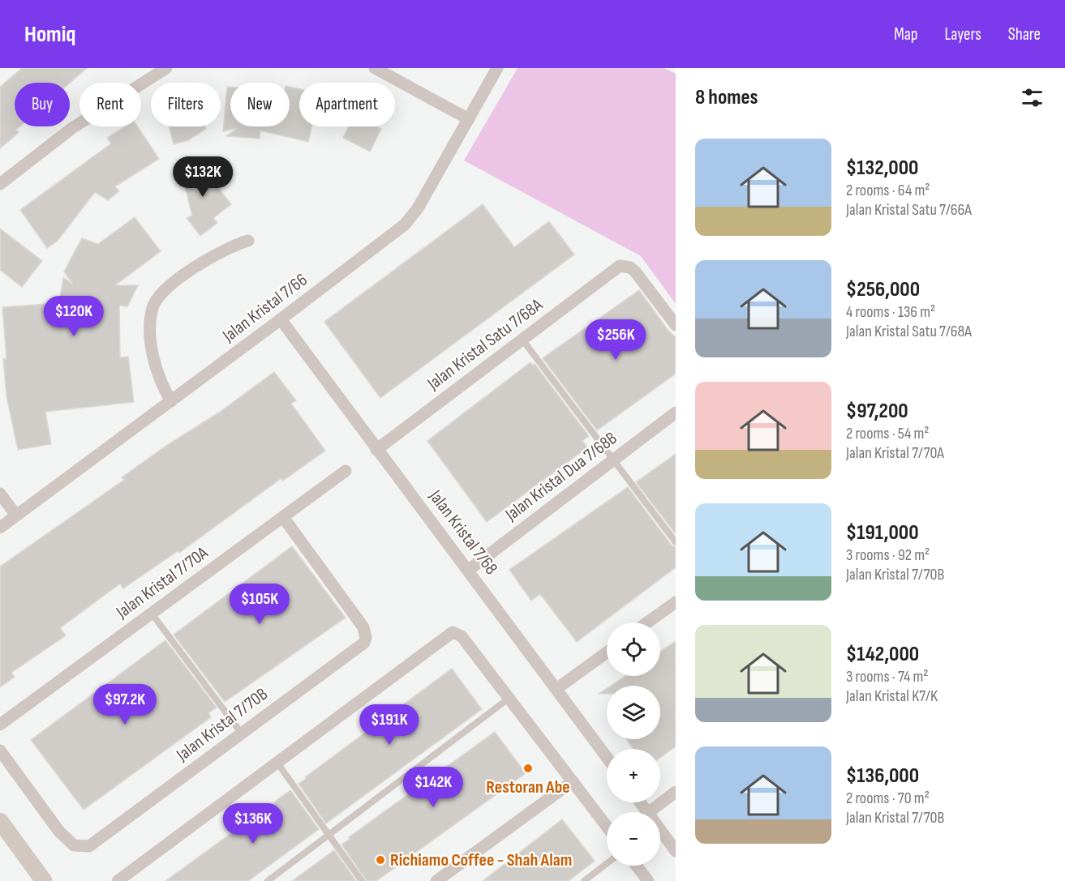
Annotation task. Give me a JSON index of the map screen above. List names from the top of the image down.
{
  "streets": {
    "street": [
      "Jalan Kristal 7/66",
      "Jalan Kristal Satu 7/68A",
      "Jalan Kristal Dua 7/68B",
      "Jalan Kristal 7/68",
      "Jalan Kristal 7/70A",
      "Jalan Kristal 7/70B"
    ]
  },
  "crossings": [
    ["Jalan Kristal 7/66", "Jalan Kristal 7/68"],
    ["Jalan Kristal Satu 7/68A", "Jalan Kristal 7/68"],
    ["Jalan Kristal Dua 7/68B", "Jalan Kristal 7/68"],
    ["Jalan Kristal 7/70A", "Jalan Kristal 7/70B"]
  ],
  "places": ["Restoran Abe", "Richiamo Coffee - Shah Alam"],
  "page": {
    "header": "Homiq",
    "nav": ["Map", "Layers", "Share"],
    "heading": "8 homes",
    "chip": [
      "Buy",
      "Rent",
      "Filters",
      "New",
      "Apartment"
    ],
    "list": [
      {
        "name": "$132,000",
        "note": "2 rooms · 64 m² · Jalan Kristal Satu 7/66A"
      },
      {
        "name": "$256,000",
        "note": "4 rooms · 136 m² · Jalan Kristal Satu 7/68A"
      },
      {
        "name": "$97,200",
        "note": "2 rooms · 54 m² · Jalan Kristal 7/70A"
      },
      {
        "name": "$191,000",
        "note": "3 rooms · 92 m² · Jalan Kristal 7/70B"
      },
      {
        "name": "$142,000",
        "note": "3 rooms · 74 m² · Jalan Kristal K7/K"
      },
      {
        "name": "$136,000",
        "note": "2 rooms · 70 m² · Jalan Kristal 7/70B"
      }
    ],
    "price": [
      "$132K",
      "$120K",
      "$256K",
      "$105K",
      "$97.2K",
      "$191K",
      "$142K",
      "$136K"
    ],
    "map_buttons": ["+", "−"]
  }
}
